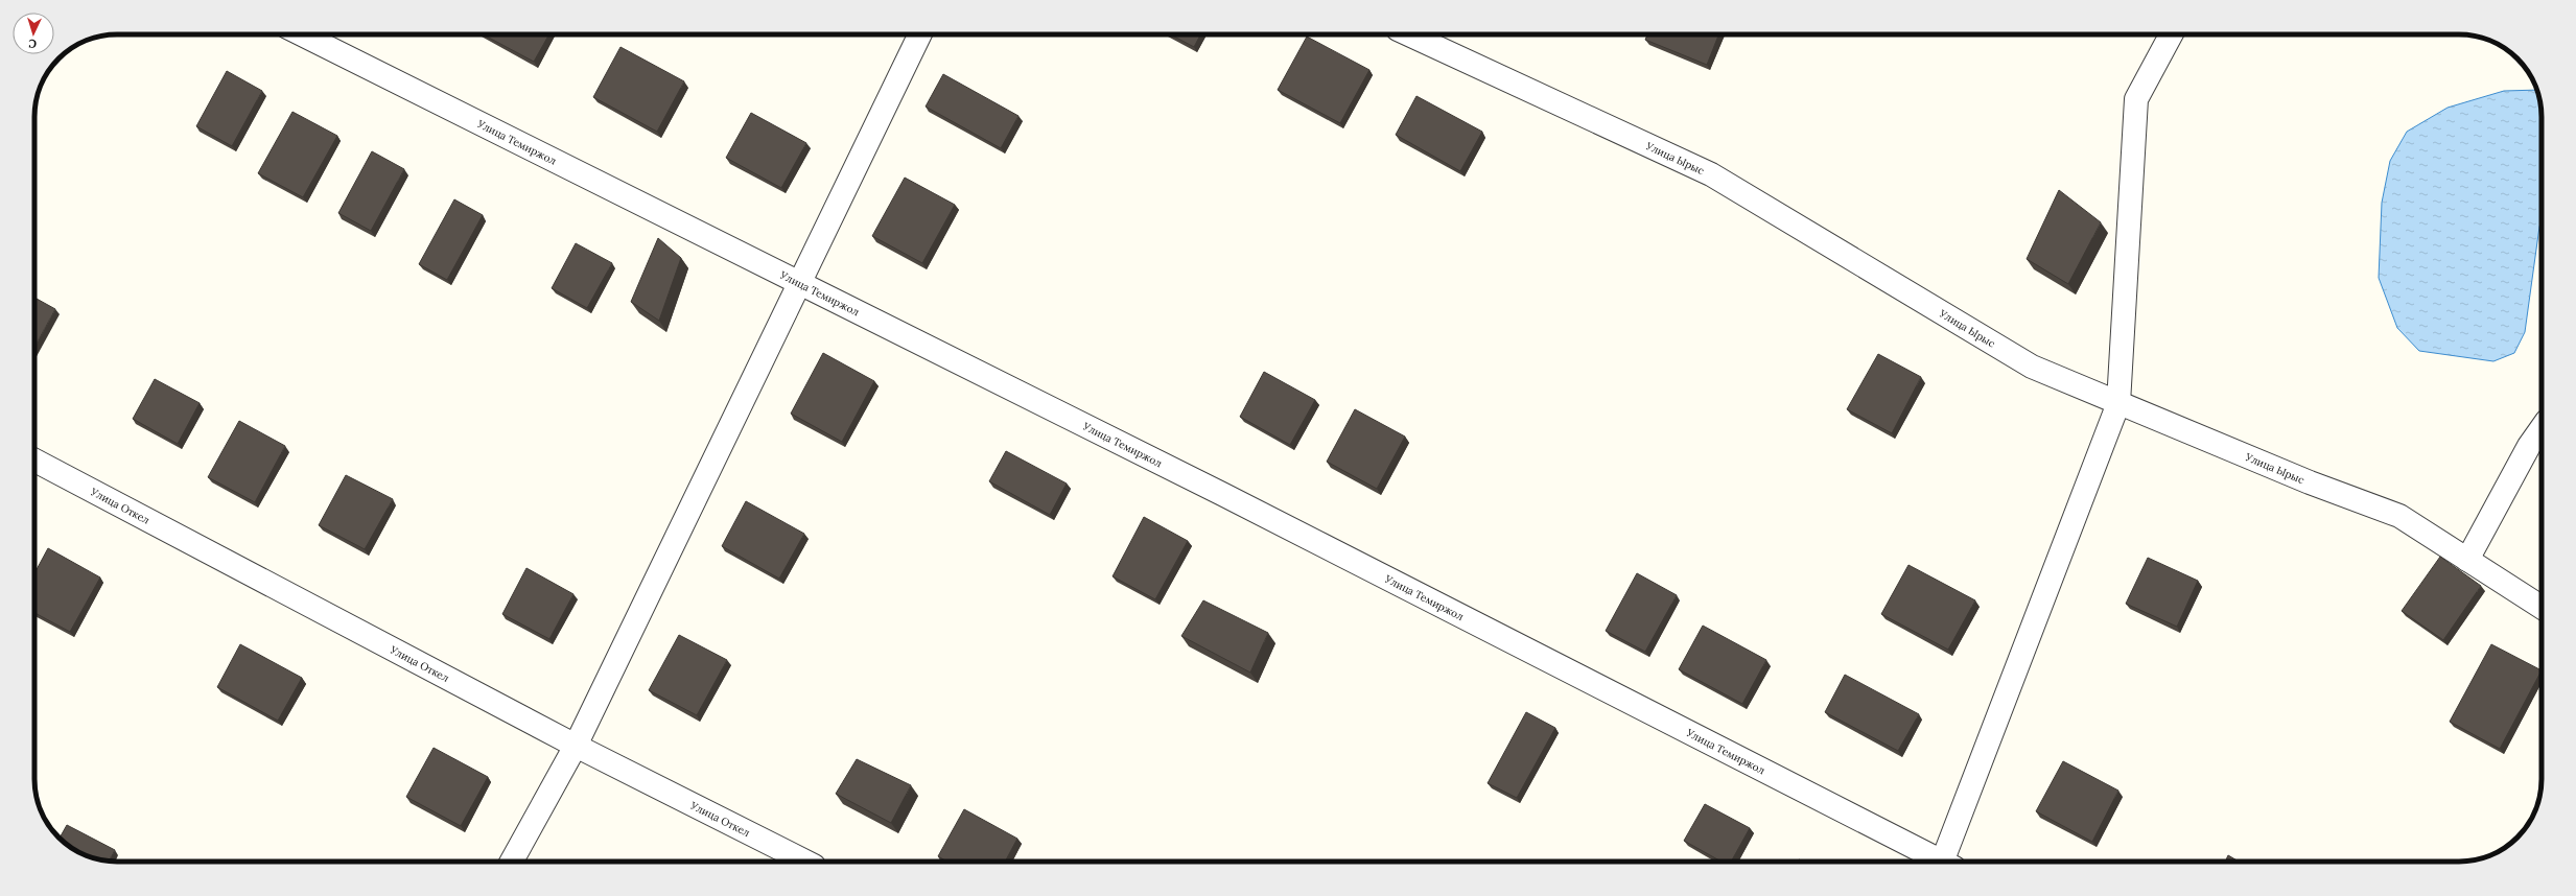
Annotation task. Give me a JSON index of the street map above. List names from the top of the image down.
{
  "streets": {
    "street": ["Улица Темиржол", "Улица Ырыс", "Улица Откел"]
  },
  "north": "bottom"
}
